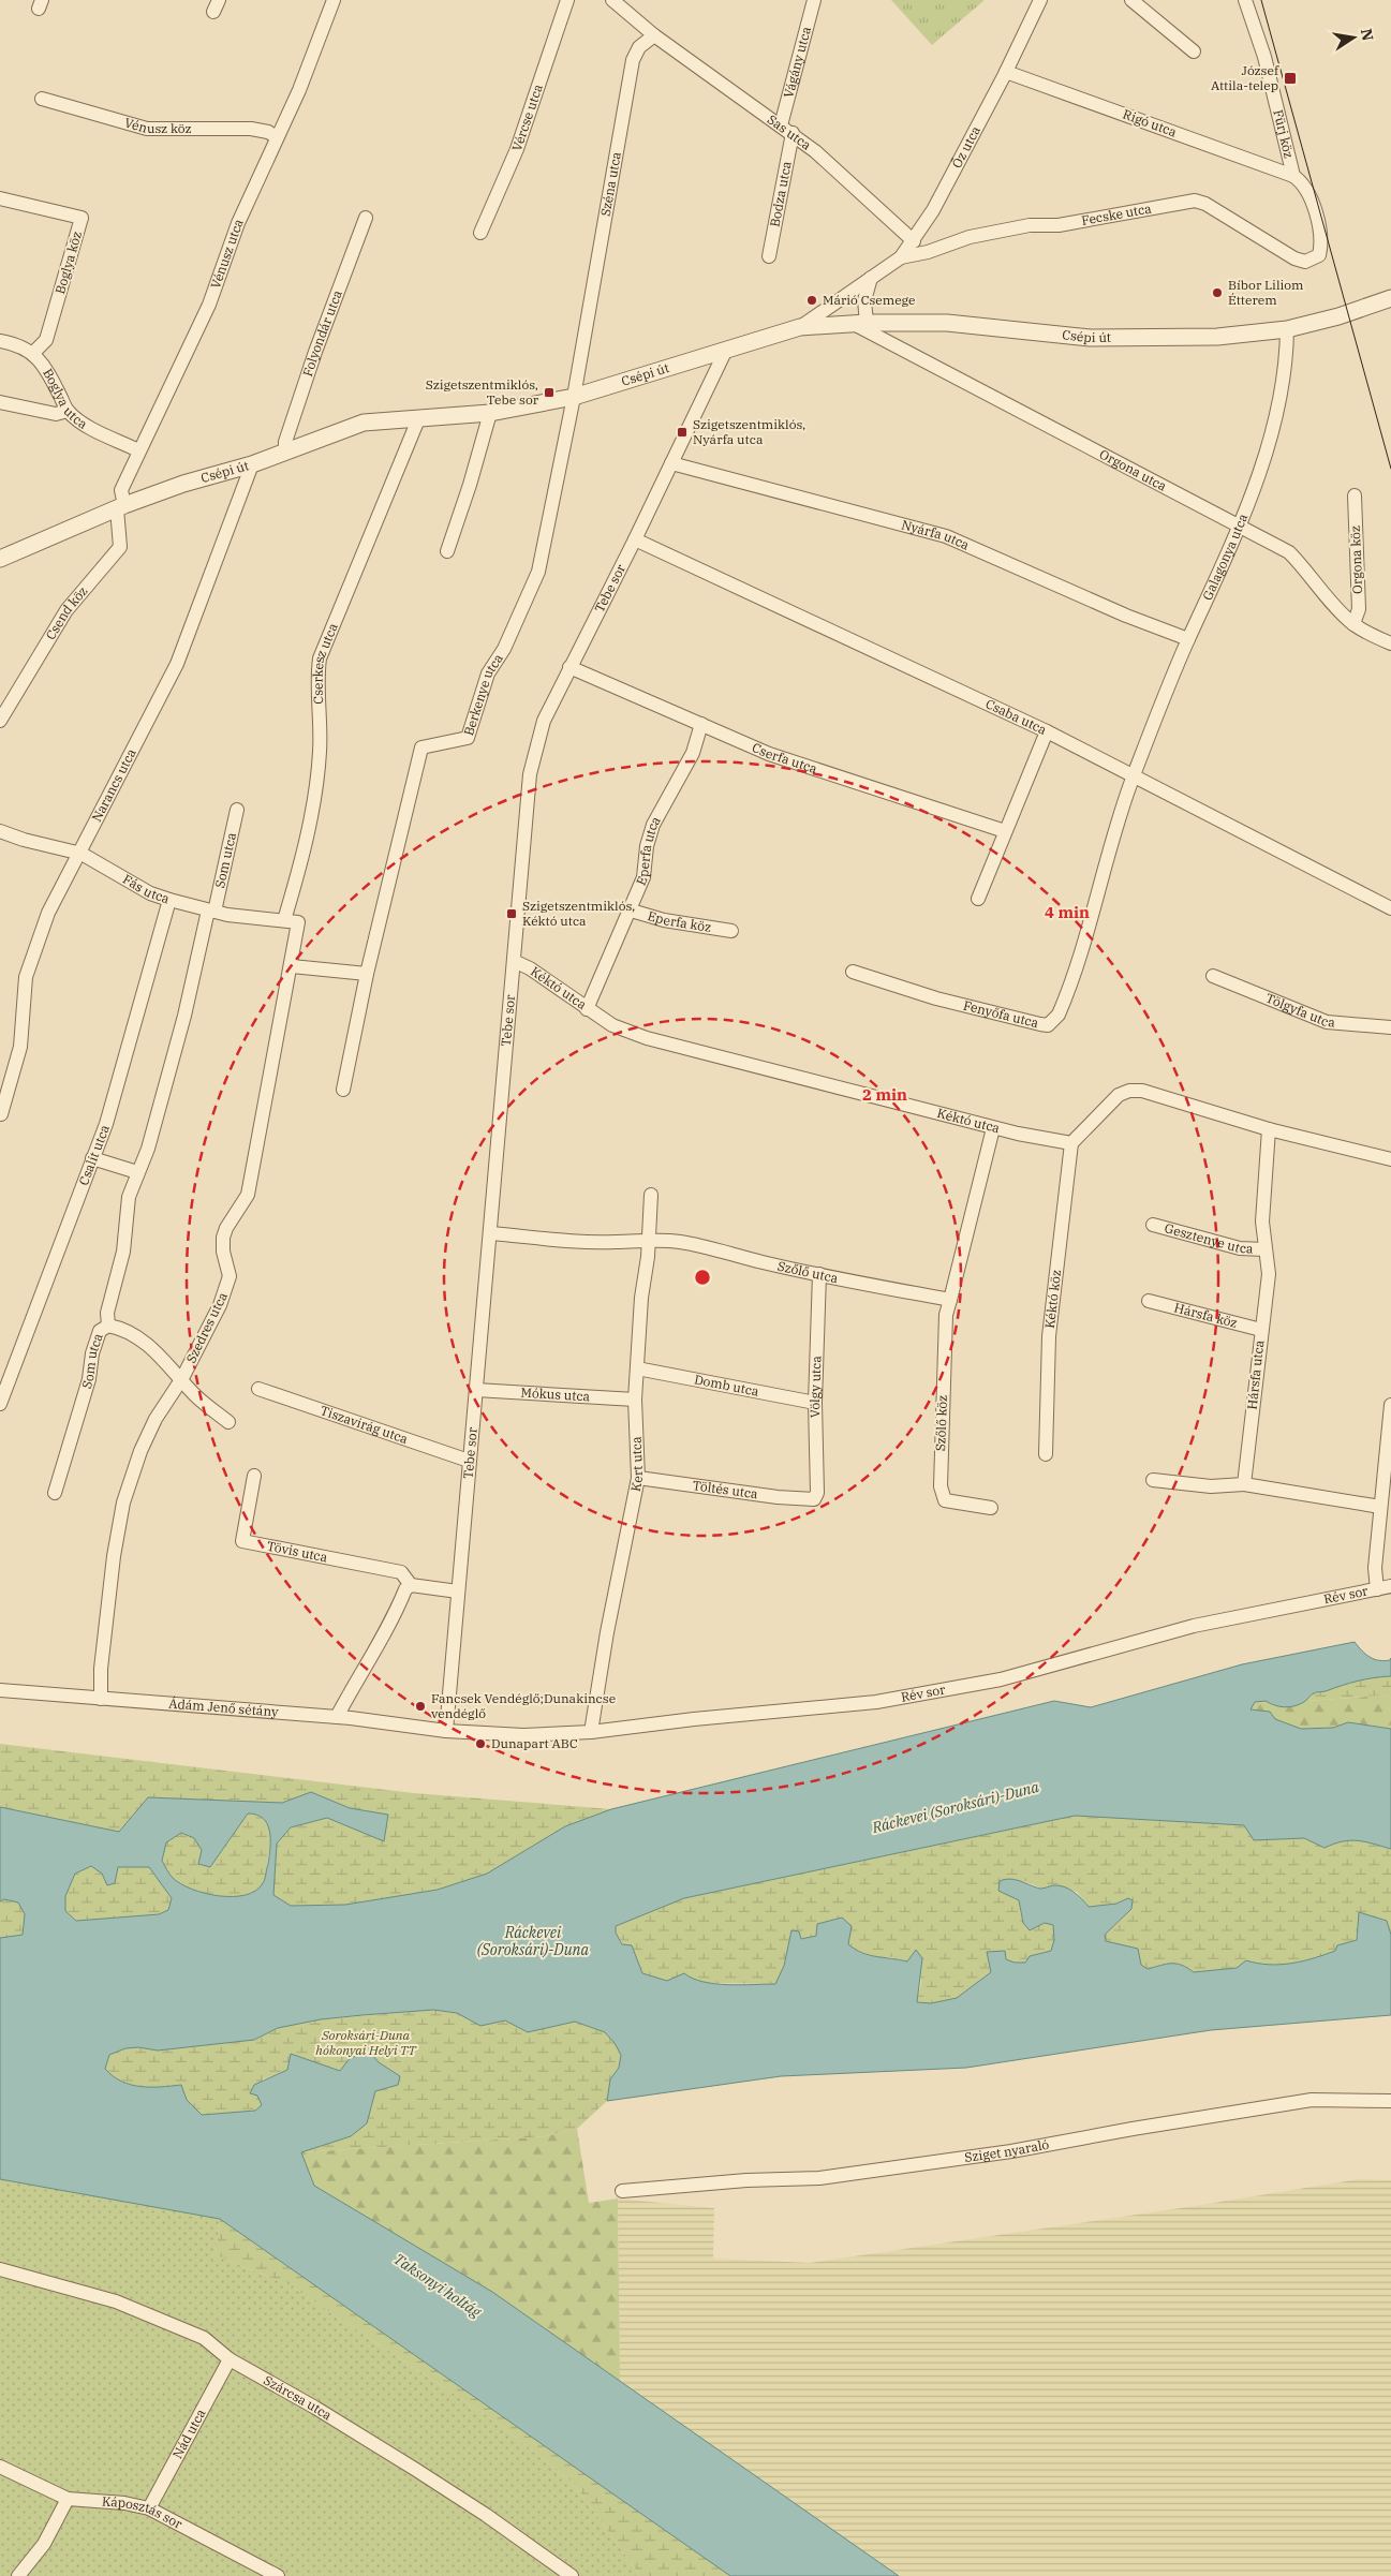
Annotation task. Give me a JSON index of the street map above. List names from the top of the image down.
{
  "streets": {
    "street": [
      "Vágány utca",
      "Vércse utca",
      "Vénusz köz",
      "Rigó utca",
      "Sas utca",
      "Fürj köz",
      "Őz utca",
      "Széna utca",
      "Bodza utca",
      "Fecske utca",
      "Vénusz utca",
      "Boglya köz",
      "Folyondár utca",
      "Csépi út",
      "Boglya utca",
      "Orgona utca",
      "Nyárfa utca",
      "Galagonya utca",
      "Orgona köz",
      "Tebe sor",
      "Csend köz",
      "Cserkesz utca",
      "Berkenye utca",
      "Csaba utca",
      "Cserfa utca",
      "Narancs utca",
      "Eperfa utca",
      "Som utca",
      "Fás utca",
      "Eperfa köz",
      "Kéktó utca",
      "Tölgyfa utca",
      "Fenyőfa utca",
      "Csalit utca",
      "Gesztenye utca",
      "Szőlő utca",
      "Kéktó köz",
      "Hársfa köz",
      "Szedres utca",
      "Hársfa utca",
      "Domb utca",
      "Völgy utca",
      "Mókus utca",
      "Szőlő köz",
      "Tiszavirág utca",
      "Kert utca",
      "Töltés utca",
      "Tövis utca",
      "Rév sor",
      "Ádám Jenő sétány",
      "Sziget nyaraló",
      "Szárcsa utca",
      "Nád utca",
      "Káposztás sor"
    ]
  },
  "crossings": [
    ["Vágány utca", "Sas utca"],
    ["Vágány utca", "Bodza utca"],
    ["Vénusz köz", "Vénusz utca"],
    ["Rigó utca", "Fürj köz"],
    ["Rigó utca", "Őz utca"],
    ["Rigó utca", "Fecske utca"],
    ["Sas utca", "Őz utca"],
    ["Sas utca", "Széna utca"],
    ["Sas utca", "Bodza utca"],
    ["Fürj köz", "Fecske utca"],
    ["Őz utca", "Fecske utca"],
    ["Őz utca", "Csépi út"],
    ["Széna utca", "Csépi út"],
    ["Széna utca", "Berkenye utca"],
    ["Vénusz utca", "Csépi út"],
    ["Vénusz utca", "Boglya utca"],
    ["Vénusz utca", "Csend köz"],
    ["Boglya köz", "Boglya utca"],
    ["Folyondár utca", "Csépi út"],
    ["Csépi út", "Orgona utca"],
    ["Csépi út", "Galagonya utca"],
    ["Csépi út", "Tebe sor"],
    ["Csépi út", "Csend köz"],
    ["Csépi út", "Cserkesz utca"],
    ["Csépi út", "Berkenye utca"],
    ["Csépi út", "Narancs utca"],
    ["Orgona utca", "Galagonya utca"],
    ["Orgona utca", "Orgona köz"],
    ["Nyárfa utca", "Galagonya utca"],
    ["Nyárfa utca", "Tebe sor"],
    ["Galagonya utca", "Csaba utca"],
    ["Galagonya utca", "Fenyőfa utca"],
    ["Tebe sor", "Csaba utca"],
    ["Tebe sor", "Cserfa utca"],
    ["Tebe sor", "Kéktó utca"],
    ["Tebe sor", "Szőlő utca"],
    ["Tebe sor", "Mókus utca"],
    ["Tebe sor", "Tiszavirág utca"],
    ["Tebe sor", "Tövis utca"],
    ["Tebe sor", "Rév sor"],
    ["Tebe sor", "Ádám Jenő sétány"],
    ["Cserkesz utca", "Fás utca"],
    ["Cserkesz utca", "Szedres utca"],
    ["Csaba utca", "Fenyőfa utca"],
    ["Cserfa utca", "Eperfa utca"],
    ["Narancs utca", "Fás utca"],
    ["Eperfa utca", "Eperfa köz"],
    ["Eperfa utca", "Kéktó utca"],
    ["Som utca", "Fás utca"],
    ["Fás utca", "Csalit utca"],
    ["Fás utca", "Szedres utca"],
    ["Kéktó utca", "Kéktó köz"],
    ["Gesztenye utca", "Hársfa utca"],
    ["Szőlő utca", "Völgy utca"],
    ["Szőlő utca", "Szőlő köz"],
    ["Szőlő utca", "Kert utca"],
    ["Hársfa köz", "Hársfa utca"],
    ["Szedres utca", "Ádám Jenő sétány"],
    ["Domb utca", "Völgy utca"],
    ["Domb utca", "Kert utca"],
    ["Völgy utca", "Töltés utca"],
    ["Mókus utca", "Kert utca"],
    ["Kert utca", "Töltés utca"],
    ["Kert utca", "Rév sor"],
    ["Rév sor", "Ádám Jenő sétány"],
    ["Szárcsa utca", "Nád utca"],
    ["Nád utca", "Káposztás sor"]
  ],
  "water": ["Ráckevei (Soroksári)-Duna", "Taksonyi holtág"],
  "parks": ["Soroksári-Duna hókonyai Helyi TT"],
  "places": {
    "transit": [
      "József Attila-telep",
      "Szigetszentmiklós, Tebe sor",
      "Szigetszentmiklós, Nyárfa utca",
      "Szigetszentmiklós, Kéktó utca"
    ],
    "other": [
      "Bíbor Liliom Étterem",
      "Márió Csemege",
      "Fancsek Vendéglő;Dunakincse vendéglő",
      "Dunapart ABC"
    ]
  },
  "north": "right",
  "rings": ["4 min", "2 min"]
}
